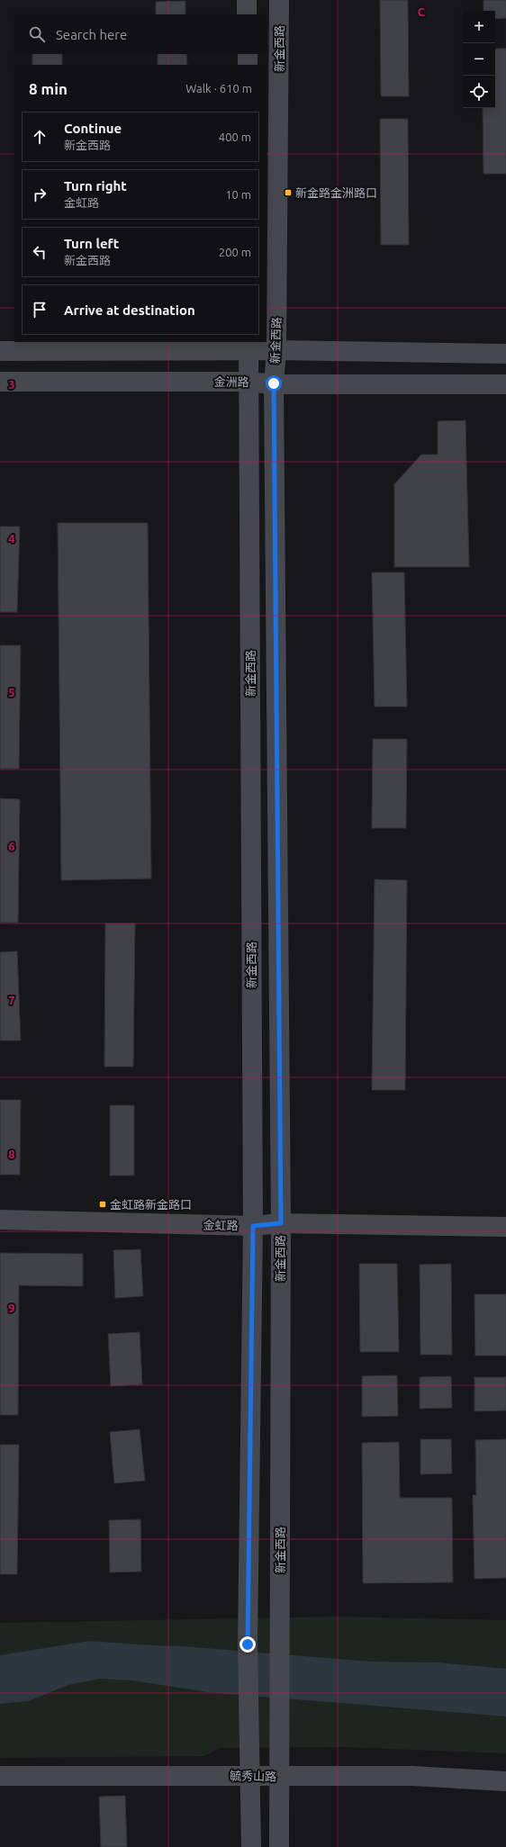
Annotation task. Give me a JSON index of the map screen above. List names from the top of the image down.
{
  "streets": {
    "main road": [
      "新金西路",
      "金洲路",
      "金虹路",
      "毓秀山路"
    ]
  },
  "crossings": [
    ["新金西路", "金洲路"],
    ["新金西路", "金虹路"],
    ["新金西路", "毓秀山路"]
  ],
  "places": {
    "transit": ["新金路金洲路口", "金虹路新金路口"]
  },
  "page": {
    "map_buttons": ["+", "−"],
    "search": "Search here",
    "heading": ["8 min", "Walk · 610 m"],
    "list": [
      ["Continue", "新金西路", "400 m"],
      ["Turn right", "金虹路", "10 m"],
      ["Turn left", "新金西路", "200 m"],
      "Arrive at destination"
    ]
  },
  "grid": {
    "columns": ["C"],
    "rows": [
      "3",
      "4",
      "5",
      "6",
      "7",
      "8",
      "9"
    ]
  }
}
